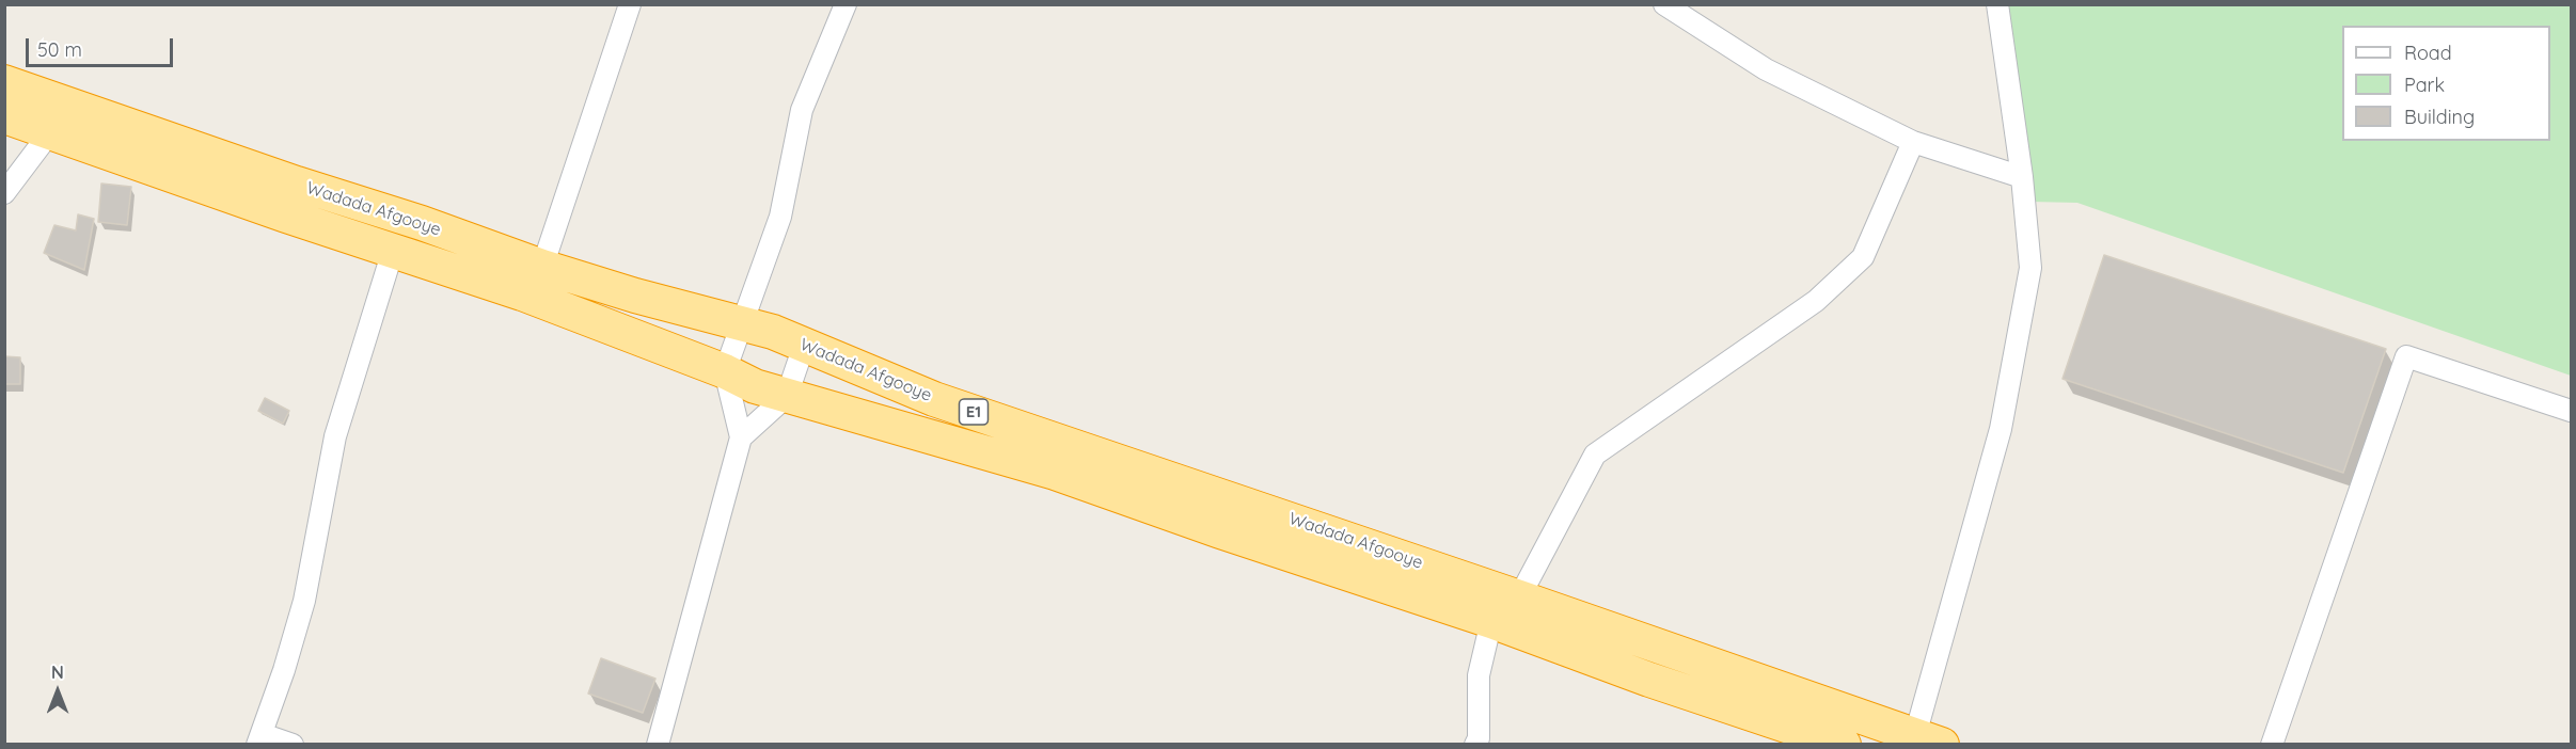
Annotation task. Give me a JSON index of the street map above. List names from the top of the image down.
{
  "streets": {
    "highway": ["Wadada Afgooye", "E1"]
  },
  "legend": ["Road", "Park", "Building"],
  "scale_bar": "50 m",
  "north": "top"
}
